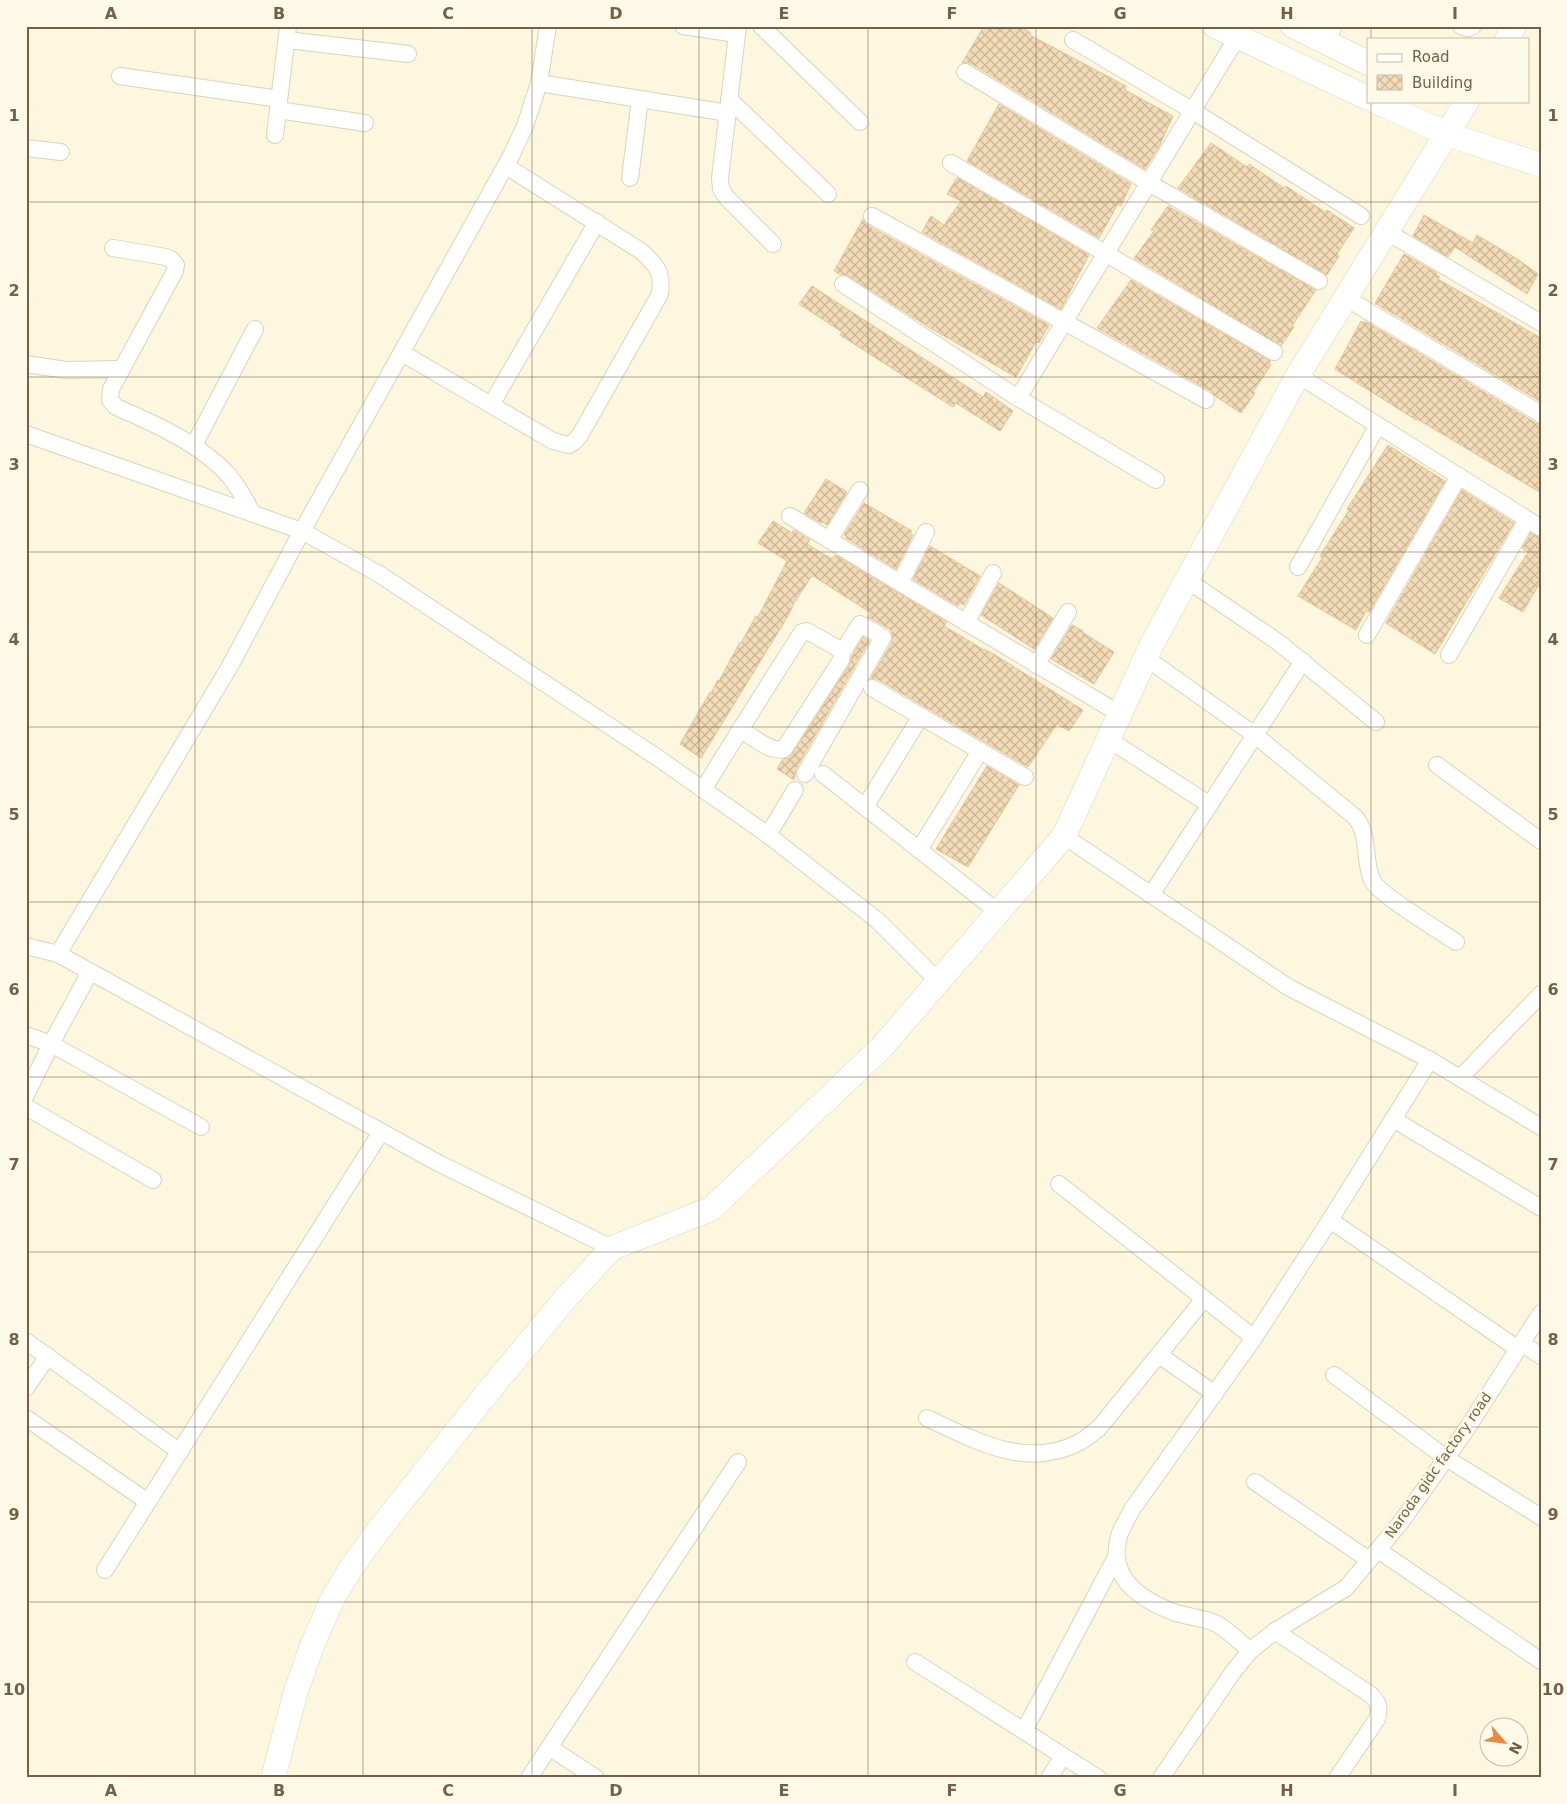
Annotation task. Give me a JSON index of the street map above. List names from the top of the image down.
{
  "streets": {
    "street": ["Naroda gidc factory road"]
  },
  "legend": ["Road", "Building"],
  "north": "bottom right",
  "grid": {
    "columns": [
      "A",
      "B",
      "C",
      "D",
      "E",
      "F",
      "G",
      "H",
      "I"
    ],
    "rows": [
      "1",
      "2",
      "3",
      "4",
      "5",
      "6",
      "7",
      "8",
      "9",
      "10"
    ]
  }
}
